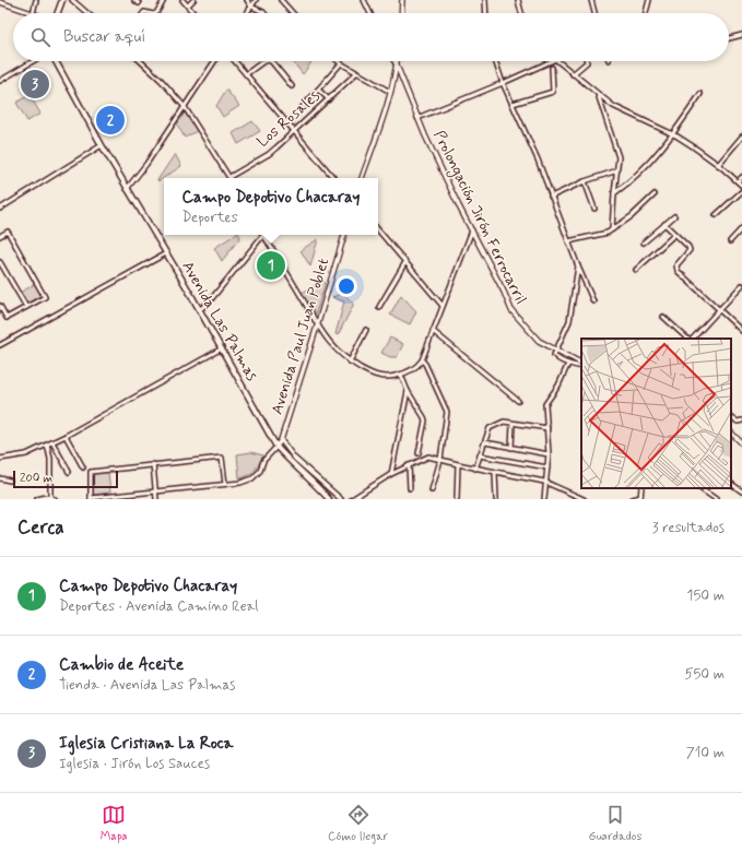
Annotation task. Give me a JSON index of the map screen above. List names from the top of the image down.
{
  "streets": {
    "main road": ["Avenida Las Palmas"],
    "street": ["Los Rosales", "Prolongación Jirón Ferrocarril", "Avenida Paul Juan Poblet"]
  },
  "crossings": [
    ["Avenida Las Palmas", "Avenida Paul Juan Poblet"]
  ],
  "scale_bar": "200 m",
  "page": {
    "search": "Buscar aquí",
    "pins": ["3", "2", "1"],
    "popup": ["Campo Depotivo Chacaray", "Deportes"],
    "scale": "200 m",
    "heading": ["Cerca", "3 resultados"],
    "list": [
      {
        "mark": "1",
        "name": "Campo Depotivo Chacaray",
        "note": "Deportes · Avenida Camino Real",
        "value": "150 m"
      },
      {
        "mark": "2",
        "name": "Cambio de Aceite",
        "note": "Tienda · Avenida Las Palmas",
        "value": "550 m"
      },
      {
        "mark": "3",
        "name": "Iglesia Cristiana La Roca",
        "note": "Iglesia · Jirón Los Sauces",
        "value": "710 m"
      }
    ],
    "nav": ["Mapa", "Cómo llegar", "Guardados"]
  }
}
